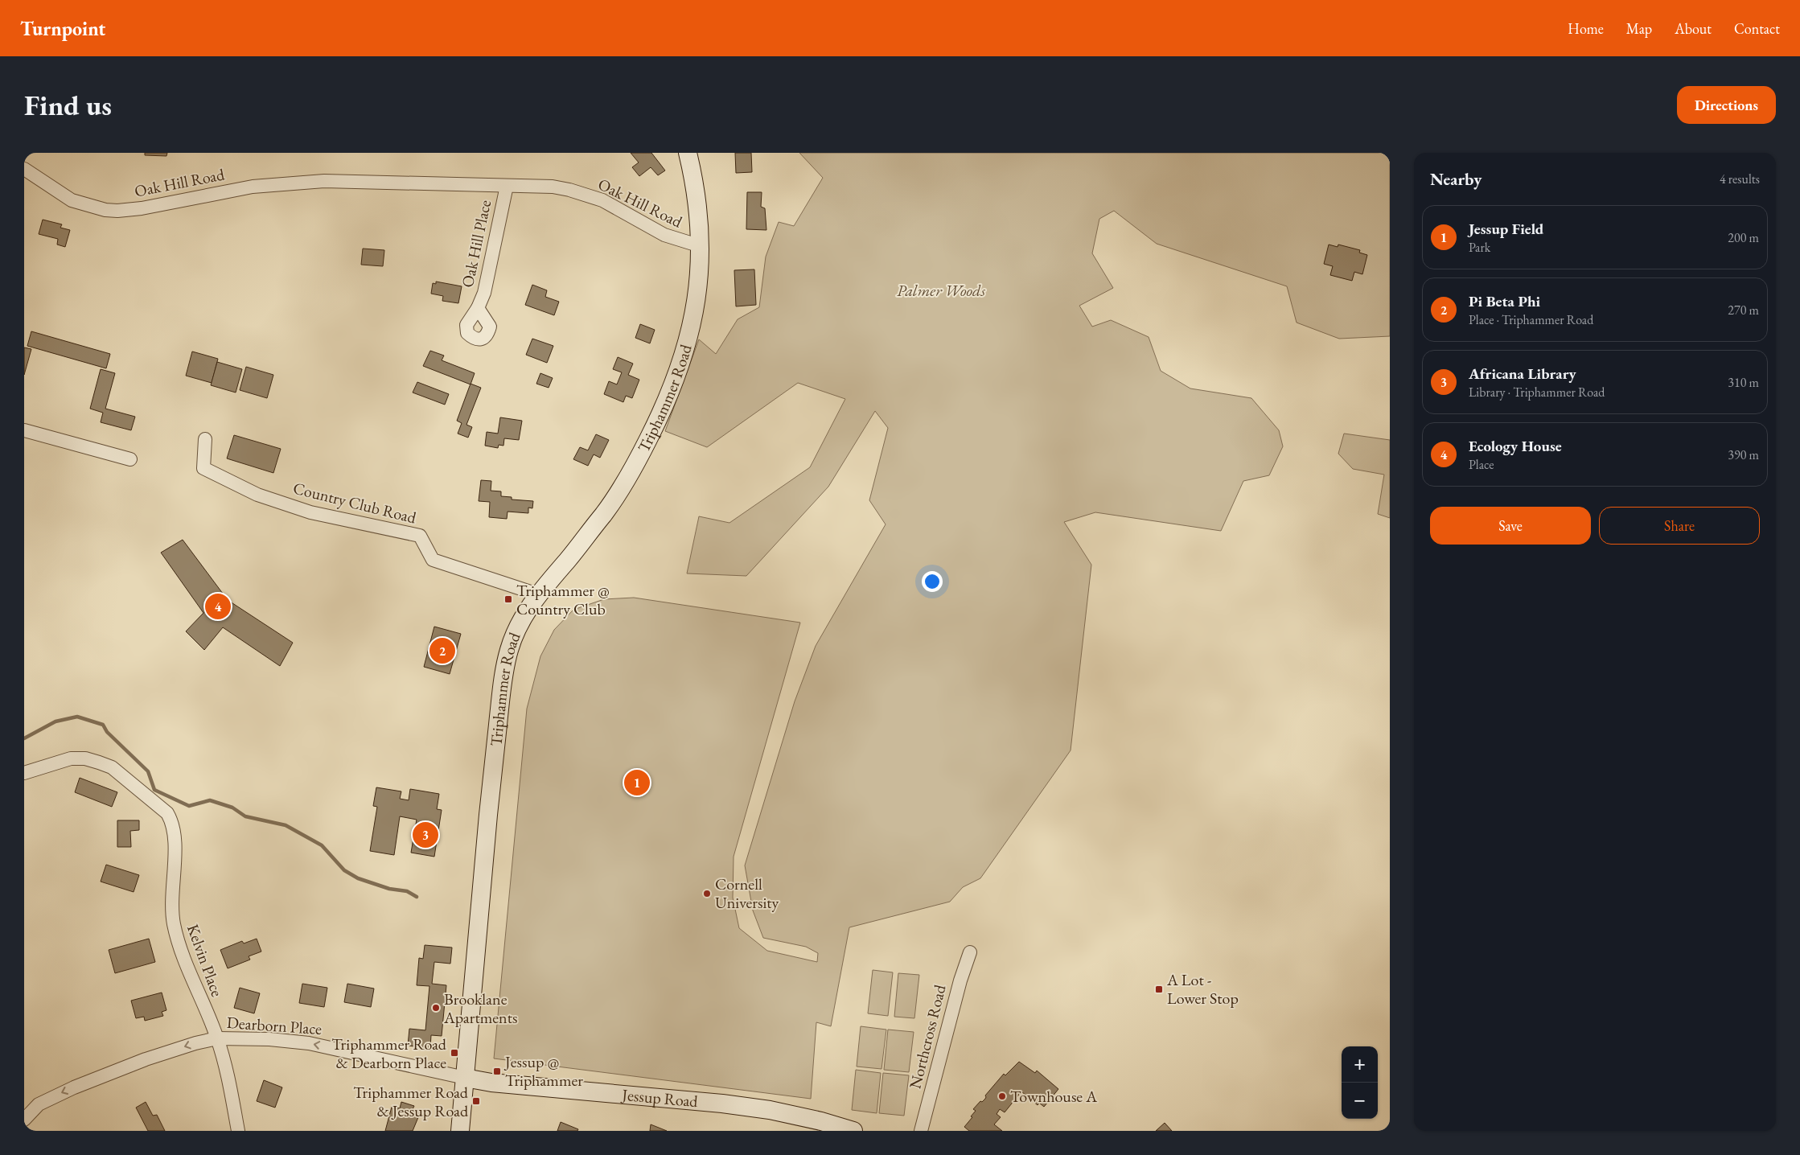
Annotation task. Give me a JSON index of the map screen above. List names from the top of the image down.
{
  "streets": {
    "street": [
      "Oak Hill Road",
      "Oak Hill Place",
      "Triphammer Road",
      "Country Club Road",
      "Kelvin Place",
      "Dearborn Place",
      "Northcross Road",
      "Jessup Road"
    ]
  },
  "crossings": [
    ["Oak Hill Road", "Oak Hill Place"],
    ["Oak Hill Road", "Triphammer Road"],
    ["Triphammer Road", "Country Club Road"],
    ["Triphammer Road", "Dearborn Place"],
    ["Triphammer Road", "Jessup Road"],
    ["Kelvin Place", "Dearborn Place"],
    ["Dearborn Place", "Jessup Road"]
  ],
  "one_way": ["Dearborn Place"],
  "parks": ["Palmer Woods"],
  "places": {
    "transit": [
      "Triphammer @ Country Club",
      "A Lot - Lower Stop",
      "Triphammer Road & Dearborn Place",
      "Jessup @ Triphammer",
      "Triphammer Road & Jessup Road"
    ],
    "other": ["Cornell University", "Brooklane Apartments", "Townhouse A"]
  },
  "page": {
    "header": "Turnpoint",
    "nav": [
      "Home",
      "Map",
      "About",
      "Contact"
    ],
    "buttons": [
      "Directions",
      ["Save", "Share"]
    ],
    "title": "Find us",
    "heading": ["Nearby", "4 results"],
    "list": [
      {
        "mark": "1",
        "name": "Jessup Field",
        "note": "Park",
        "value": "200 m"
      },
      {
        "mark": "2",
        "name": "Pi Beta Phi",
        "note": "Place · Triphammer Road",
        "value": "270 m"
      },
      {
        "mark": "3",
        "name": "Africana Library",
        "note": "Library · Triphammer Road",
        "value": "310 m"
      },
      {
        "mark": "4",
        "name": "Ecology House",
        "note": "Place",
        "value": "390 m"
      }
    ],
    "pins": [
      "4",
      "2",
      "1",
      "3"
    ],
    "map_buttons": ["+", "−"]
  }
}
